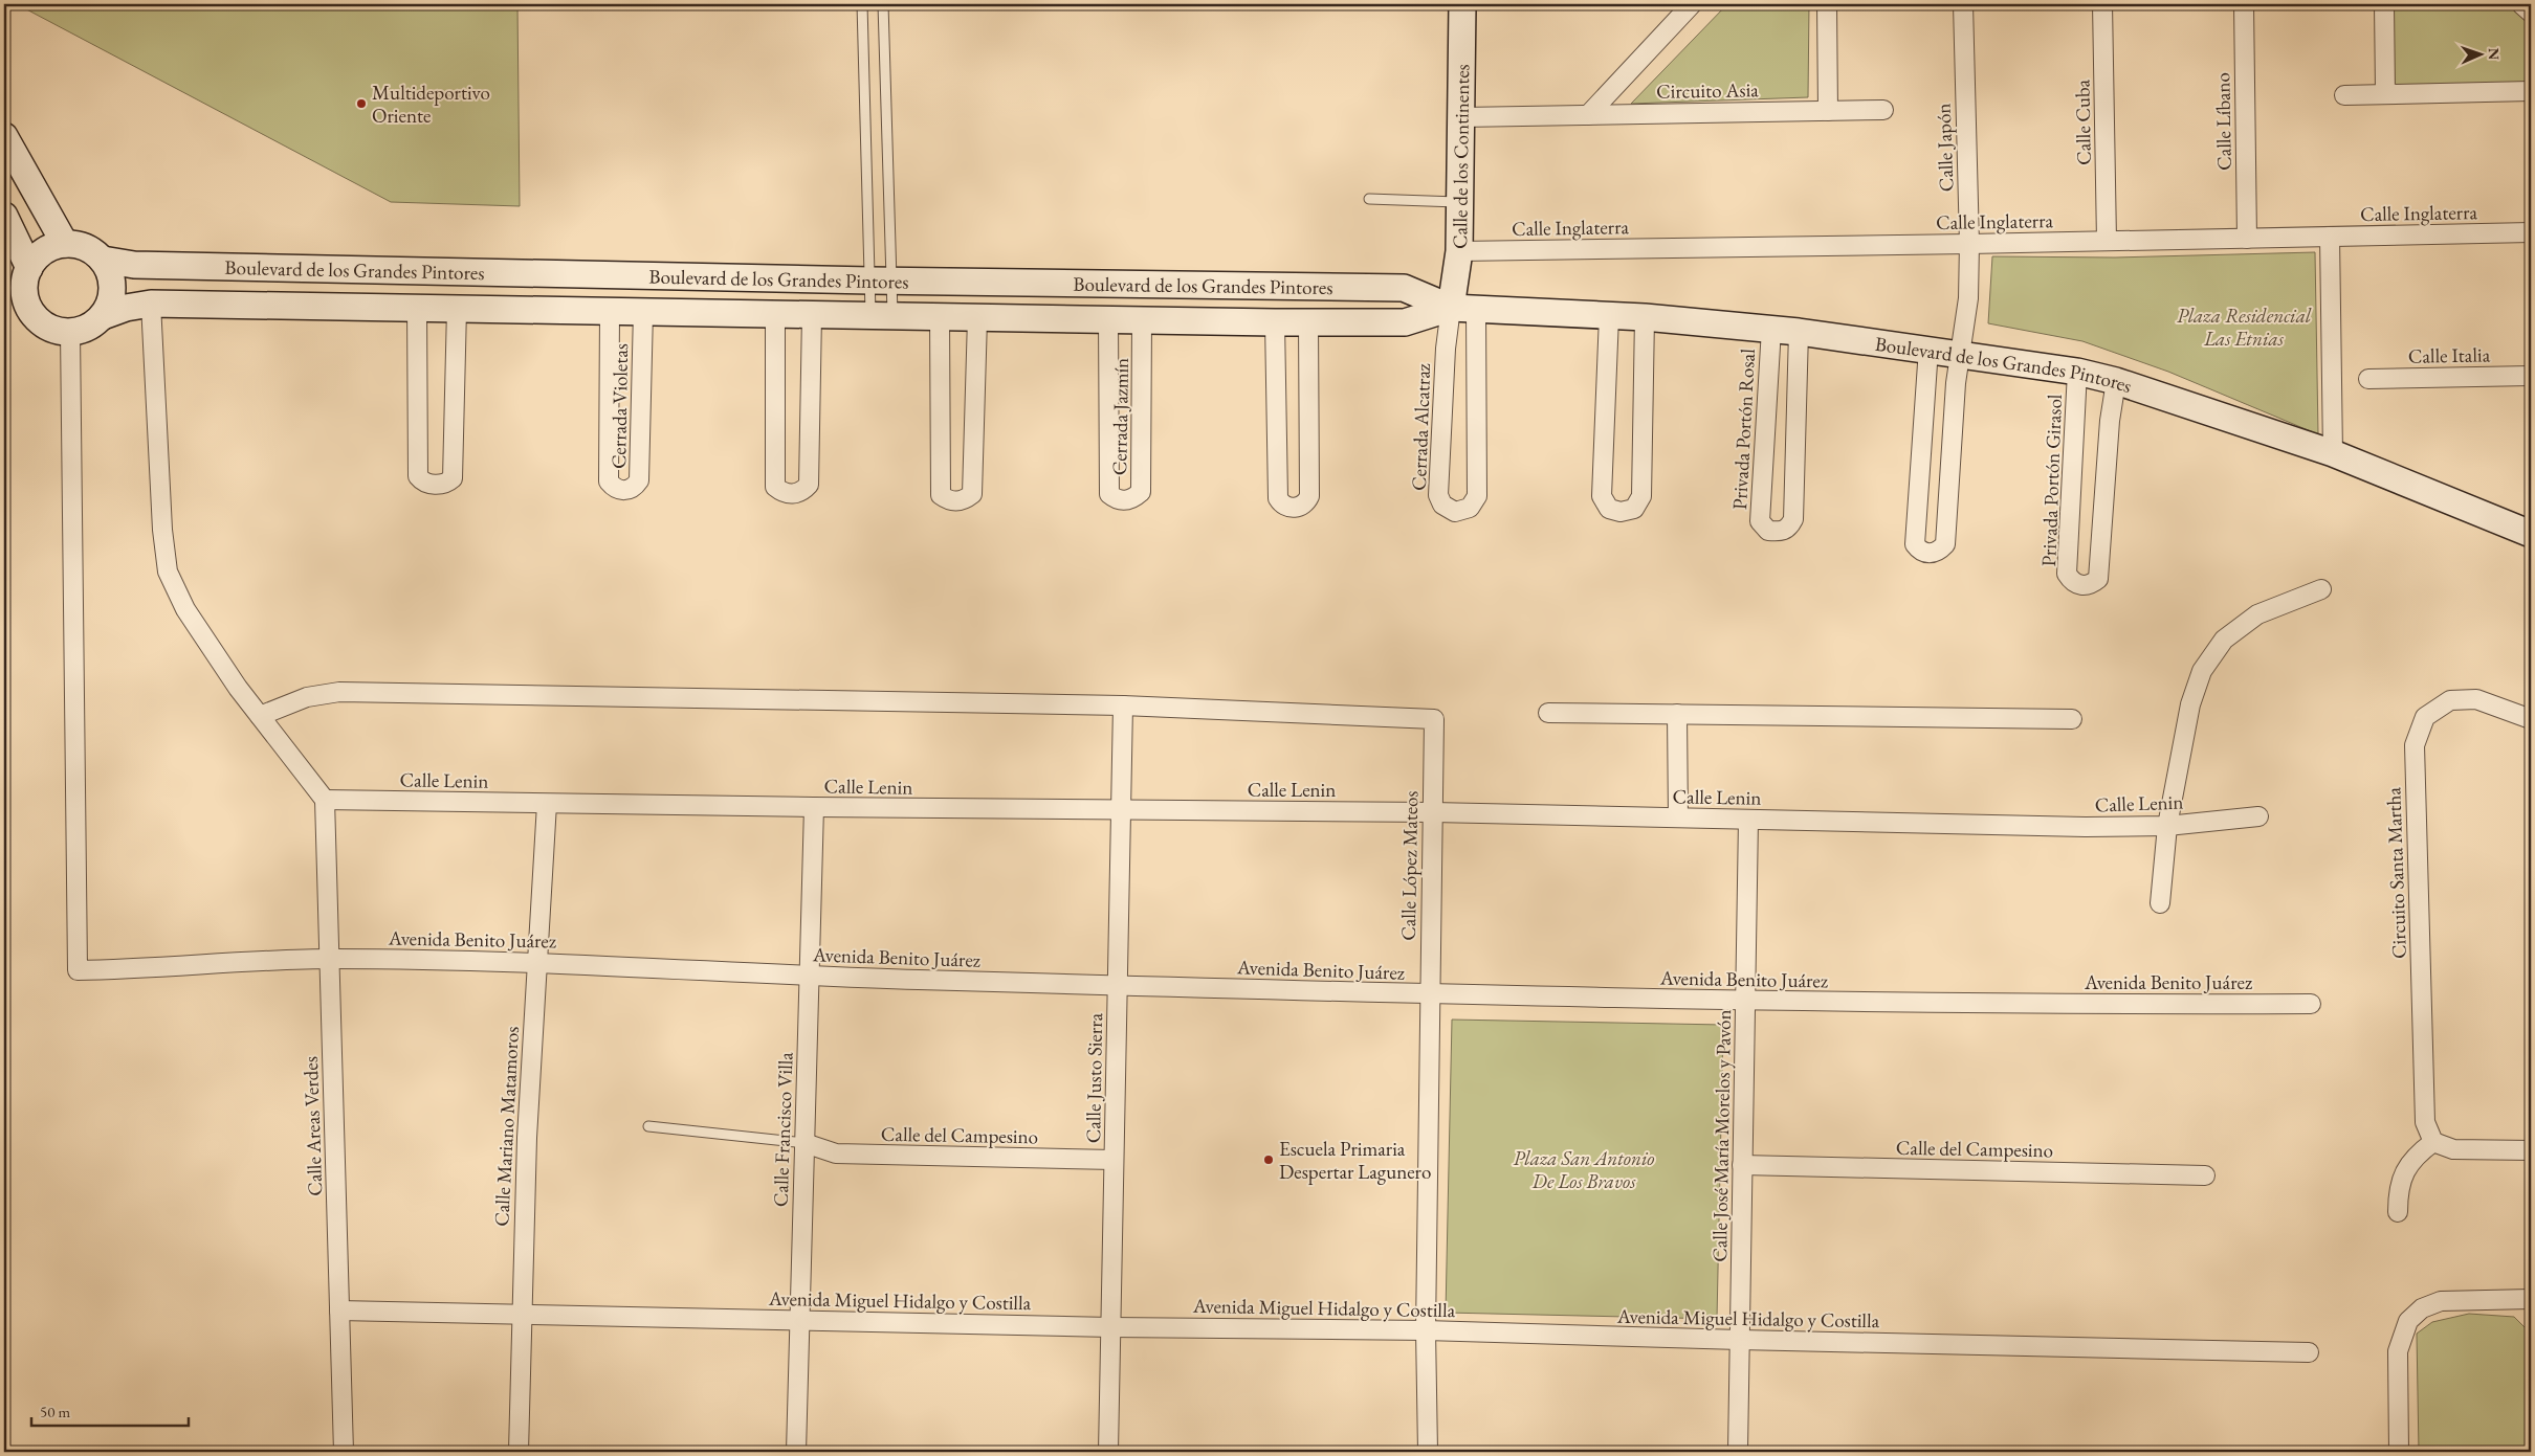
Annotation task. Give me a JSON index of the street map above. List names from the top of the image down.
{
  "streets": {
    "street": [
      "Circuito Asia",
      "Calle Líbano",
      "Calle Cuba",
      "Calle Japón",
      "Calle de los Continentes",
      "Calle Inglaterra",
      "Boulevard de los Grandes Pintores",
      "Calle Italia",
      "Cerrada Violetas",
      "Cerrada Jazmín",
      "Cerrada Alcatraz",
      "Privada Portón Rosal",
      "Privada Portón Girasol",
      "Calle Lenin",
      "Calle López Mateos",
      "Circuito Santa Martha",
      "Avenida Benito Juárez",
      "Calle Justo Sierra",
      "Calle Areas Verdes",
      "Calle Mariano Matamoros",
      "Calle Francisco Villa",
      "Calle del Campesino",
      "Calle José María Morelos y Pavón",
      "Avenida Miguel Hidalgo y Costilla"
    ]
  },
  "crossings": [
    ["Circuito Asia", "Calle de los Continentes"],
    ["Calle Líbano", "Calle Inglaterra"],
    ["Calle Cuba", "Calle Inglaterra"],
    ["Calle Japón", "Calle Inglaterra"],
    ["Calle Japón", "Boulevard de los Grandes Pintores"],
    ["Calle de los Continentes", "Calle Inglaterra"],
    ["Calle de los Continentes", "Boulevard de los Grandes Pintores"],
    ["Calle de los Continentes", "Cerrada Alcatraz"],
    ["Boulevard de los Grandes Pintores", "Cerrada Violetas"],
    ["Boulevard de los Grandes Pintores", "Cerrada Jazmín"],
    ["Boulevard de los Grandes Pintores", "Cerrada Alcatraz"],
    ["Boulevard de los Grandes Pintores", "Privada Portón Rosal"],
    ["Boulevard de los Grandes Pintores", "Privada Portón Girasol"],
    ["Boulevard de los Grandes Pintores", "Avenida Benito Juárez"],
    ["Calle Lenin", "Calle López Mateos"],
    ["Calle Lenin", "Calle Justo Sierra"],
    ["Calle Lenin", "Calle Areas Verdes"],
    ["Calle Lenin", "Calle Mariano Matamoros"],
    ["Calle Lenin", "Calle Francisco Villa"],
    ["Calle Lenin", "Calle José María Morelos y Pavón"],
    ["Calle López Mateos", "Avenida Benito Juárez"],
    ["Calle López Mateos", "Calle Justo Sierra"],
    ["Calle López Mateos", "Avenida Miguel Hidalgo y Costilla"],
    ["Avenida Benito Juárez", "Calle Justo Sierra"],
    ["Avenida Benito Juárez", "Calle Areas Verdes"],
    ["Avenida Benito Juárez", "Calle Mariano Matamoros"],
    ["Avenida Benito Juárez", "Calle Francisco Villa"],
    ["Avenida Benito Juárez", "Calle José María Morelos y Pavón"],
    ["Calle Justo Sierra", "Calle del Campesino"],
    ["Calle Justo Sierra", "Avenida Miguel Hidalgo y Costilla"],
    ["Calle Areas Verdes", "Avenida Miguel Hidalgo y Costilla"],
    ["Calle Mariano Matamoros", "Avenida Miguel Hidalgo y Costilla"],
    ["Calle Francisco Villa", "Calle del Campesino"],
    ["Calle Francisco Villa", "Avenida Miguel Hidalgo y Costilla"],
    ["Calle del Campesino", "Calle José María Morelos y Pavón"],
    ["Calle José María Morelos y Pavón", "Avenida Miguel Hidalgo y Costilla"]
  ],
  "parks": ["Plaza Residencial Las Etnias", "Plaza San Antonio De Los Bravos"],
  "places": ["Multideportivo Oriente", "Escuela Primaria Despertar Lagunero"],
  "scale_bar": "50 m",
  "north": "right"
}
